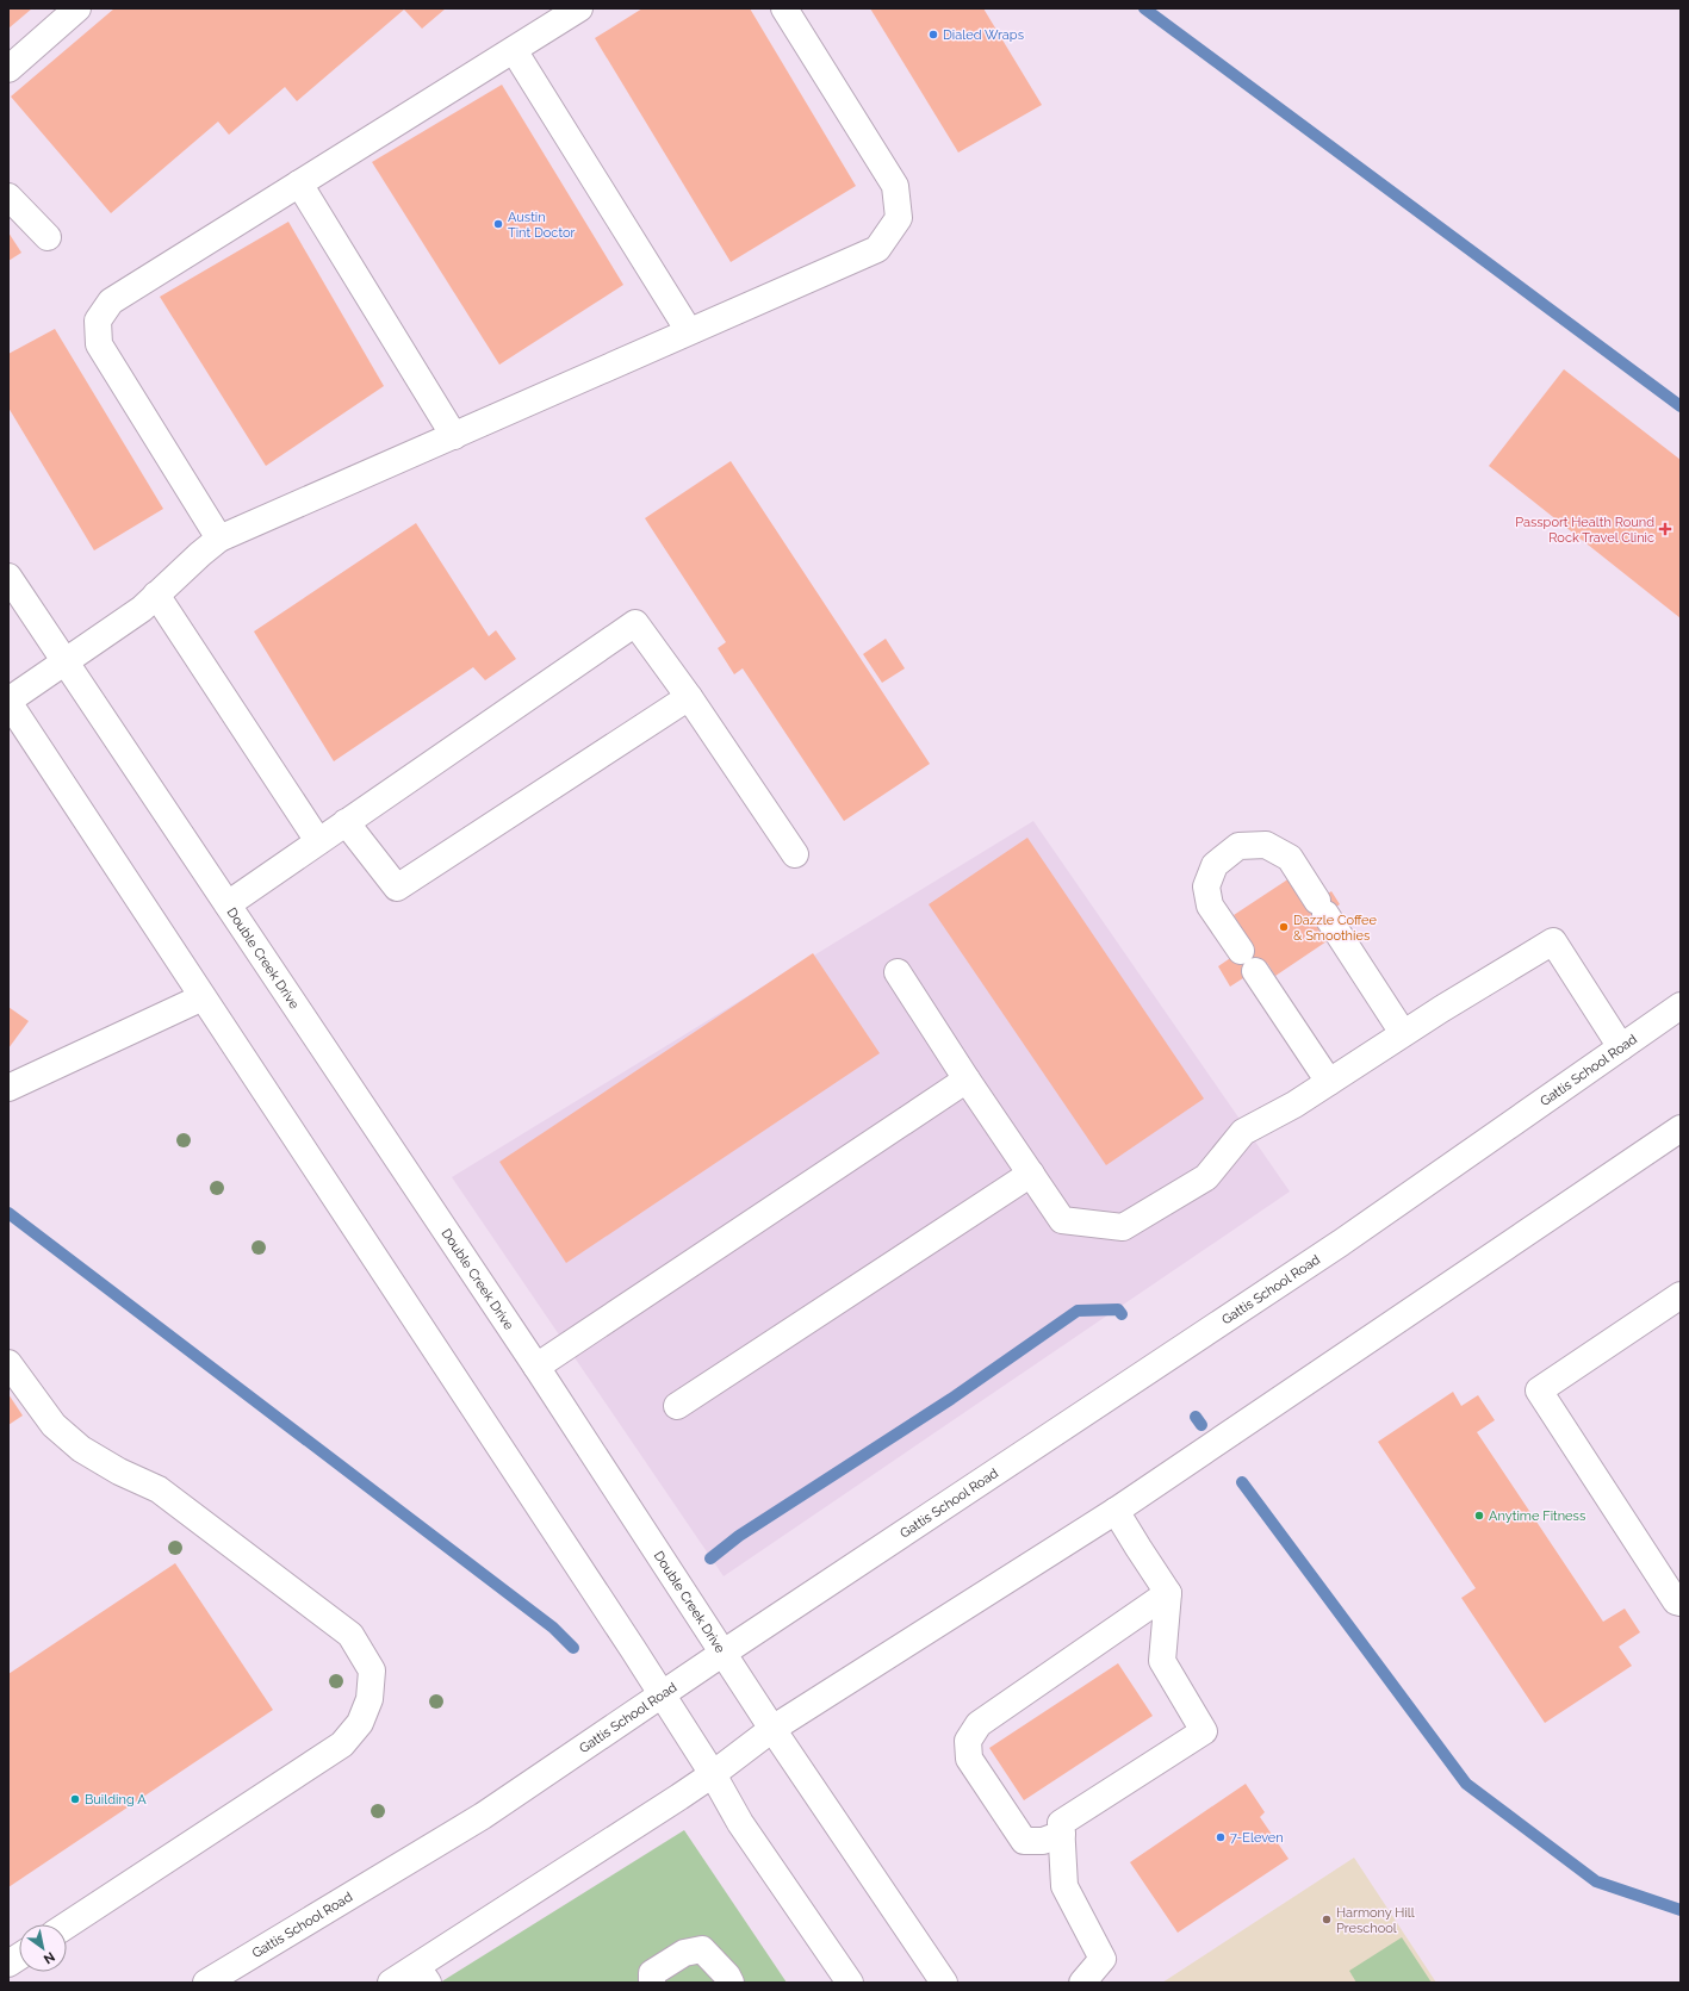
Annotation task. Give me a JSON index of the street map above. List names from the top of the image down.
{
  "streets": {
    "main road": ["Double Creek Drive", "Gattis School Road"]
  },
  "crossings": [
    ["Double Creek Drive", "Gattis School Road"]
  ],
  "places": {
    "other": [
      "Dialed Wraps",
      "Austin Tint Doctor",
      "Dazzle Coffee & Smoothies",
      "Anytime Fitness",
      "Building A",
      "7-Eleven",
      "Harmony Hill Preschool"
    ],
    "health": ["Passport Health Round Rock Travel Clinic"]
  },
  "north": "bottom right"
}
